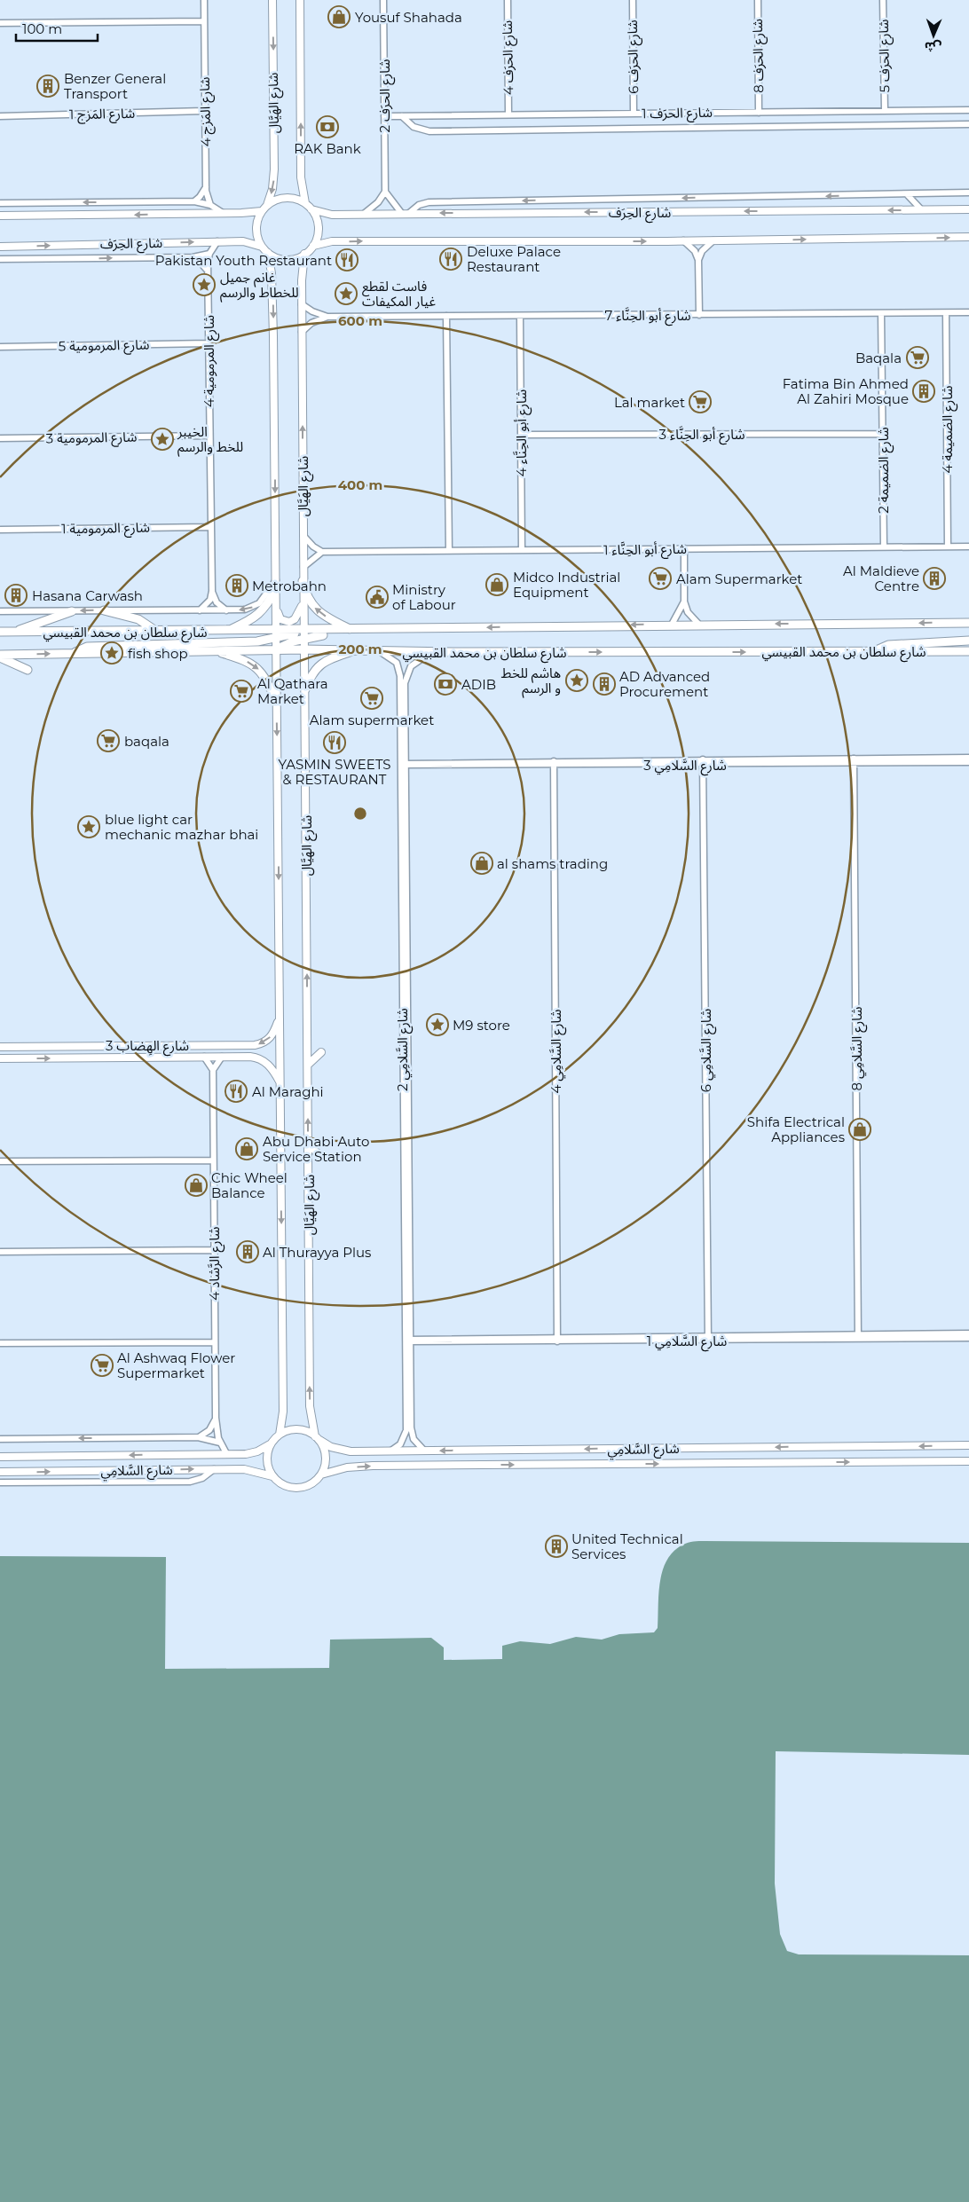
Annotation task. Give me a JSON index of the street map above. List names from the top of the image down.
{
  "streets": {
    "main road": ["شارع سلطان بن محمد القبيسي"],
    "street": [
      "شارع الحرَف 8",
      "شارع الحرَف 5",
      "شارع الحرَف 6",
      "شارع الحرَف 4",
      "شارع الحرَف 2",
      "شارع الهَيَّال",
      "شارع المَزج 4",
      "شارع الحرَف 1",
      "شارع المَزج 1",
      "شارع الحِرَف",
      "شارع أبو الحِنَّاء 7",
      "شارع المرمومية 5",
      "شارع المرمومية 4",
      "شارع الضميمة 4",
      "شارع أبو الحِنَّاء 4",
      "شارع أبو الحِنَّاء 3",
      "شارع المرمومية 3",
      "شارع الضميمة 2",
      "شارع المرمومية 1",
      "شارع أبو الحِنَّاء 1",
      "شارع السَّلامِي 3",
      "شارع الهِضاب 3",
      "شارع السَّلامِي 8",
      "شارع السَّلامِي 2",
      "شارع السَّلامِي 6",
      "شارع السَّلامِي 4",
      "شارع الرَّشاد 4",
      "شارع السَّلامِي 1",
      "شارع السَّلامِي"
    ]
  },
  "crossings": [
    ["شارع الحرَف 8", "شارع الحرَف 1"],
    ["شارع الحرَف 5", "شارع الحرَف 1"],
    ["شارع الحرَف 6", "شارع الحرَف 1"],
    ["شارع الحرَف 4", "شارع الحرَف 1"],
    ["شارع الحرَف 2", "شارع الحرَف 1"],
    ["شارع الهَيَّال", "شارع الحِرَف"],
    ["شارع الهَيَّال", "شارع أبو الحِنَّاء 7"],
    ["شارع الهَيَّال", "شارع سلطان بن محمد القبيسي"],
    ["شارع الهَيَّال", "شارع الهِضاب 3"],
    ["شارع الهَيَّال", "شارع السَّلامِي"],
    ["شارع المَزج 4", "شارع المَزج 1"],
    ["شارع الحِرَف", "شارع المرمومية 4"],
    ["شارع أبو الحِنَّاء 7", "شارع الضميمة 4"],
    ["شارع أبو الحِنَّاء 7", "شارع أبو الحِنَّاء 4"],
    ["شارع أبو الحِنَّاء 7", "شارع الضميمة 2"],
    ["شارع المرمومية 5", "شارع المرمومية 4"],
    ["شارع المرمومية 4", "شارع المرمومية 3"],
    ["شارع المرمومية 4", "شارع المرمومية 1"],
    ["شارع الضميمة 4", "شارع أبو الحِنَّاء 1"],
    ["شارع أبو الحِنَّاء 4", "شارع أبو الحِنَّاء 3"],
    ["شارع أبو الحِنَّاء 4", "شارع أبو الحِنَّاء 1"],
    ["شارع أبو الحِنَّاء 3", "شارع الضميمة 2"],
    ["شارع الضميمة 2", "شارع أبو الحِنَّاء 1"],
    ["شارع سلطان بن محمد القبيسي", "شارع السَّلامِي 2"],
    ["شارع السَّلامِي 3", "شارع السَّلامِي 8"],
    ["شارع السَّلامِي 3", "شارع السَّلامِي 2"],
    ["شارع السَّلامِي 3", "شارع السَّلامِي 6"],
    ["شارع السَّلامِي 3", "شارع السَّلامِي 4"],
    ["شارع السَّلامِي 8", "شارع السَّلامِي 1"],
    ["شارع السَّلامِي 2", "شارع السَّلامِي 1"],
    ["شارع السَّلامِي 2", "شارع السَّلامِي"],
    ["شارع السَّلامِي 6", "شارع السَّلامِي 1"],
    ["شارع السَّلامِي 4", "شارع السَّلامِي 1"],
    ["شارع الرَّشاد 4", "شارع السَّلامِي"]
  ],
  "places": {
    "shop": [
      "Yousuf Shahada",
      "Midco Industrial Equipment",
      "al shams trading",
      "Shifa Electrical Appliances",
      "Abu Dhabi Auto Service Station",
      "Chic Wheel Balance"
    ],
    "building": [
      "Benzer General Transport",
      "Fatima Bin Ahmed Al Zahiri Mosque",
      "Al Maldieve Centre",
      "Metrobahn",
      "Hasana Carwash",
      "AD Advanced Procurement",
      "Al Thurayya Plus",
      "United Technical Services"
    ],
    "bank": ["RAK Bank", "ADIB"],
    "restaurant": [
      "Deluxe Palace Restaurant",
      "Pakistan Youth Restaurant",
      "YASMIN SWEETS & RESTAURANT",
      "Al Maraghi"
    ],
    "place": [
      "غانم جمیل للخطاط والرسم",
      "فاست لقطع غيار المكيفات",
      "الخیبر للخط والرسم",
      "fish shop",
      "هاشم للخط و الرسم",
      "blue light car mechanic mazhar bhai",
      "M9 store"
    ],
    "supermarket": [
      "Baqala",
      "Lal market",
      "Alam Supermarket",
      "Al Qathara Market",
      "Alam supermarket",
      "baqala",
      "Al Ashwaq Flower Supermarket"
    ],
    "public building": ["Ministry of Labour"]
  },
  "scale_bar": "100 m",
  "north": "bottom",
  "rings": ["600 m", "400 m", "200 m"]
}
